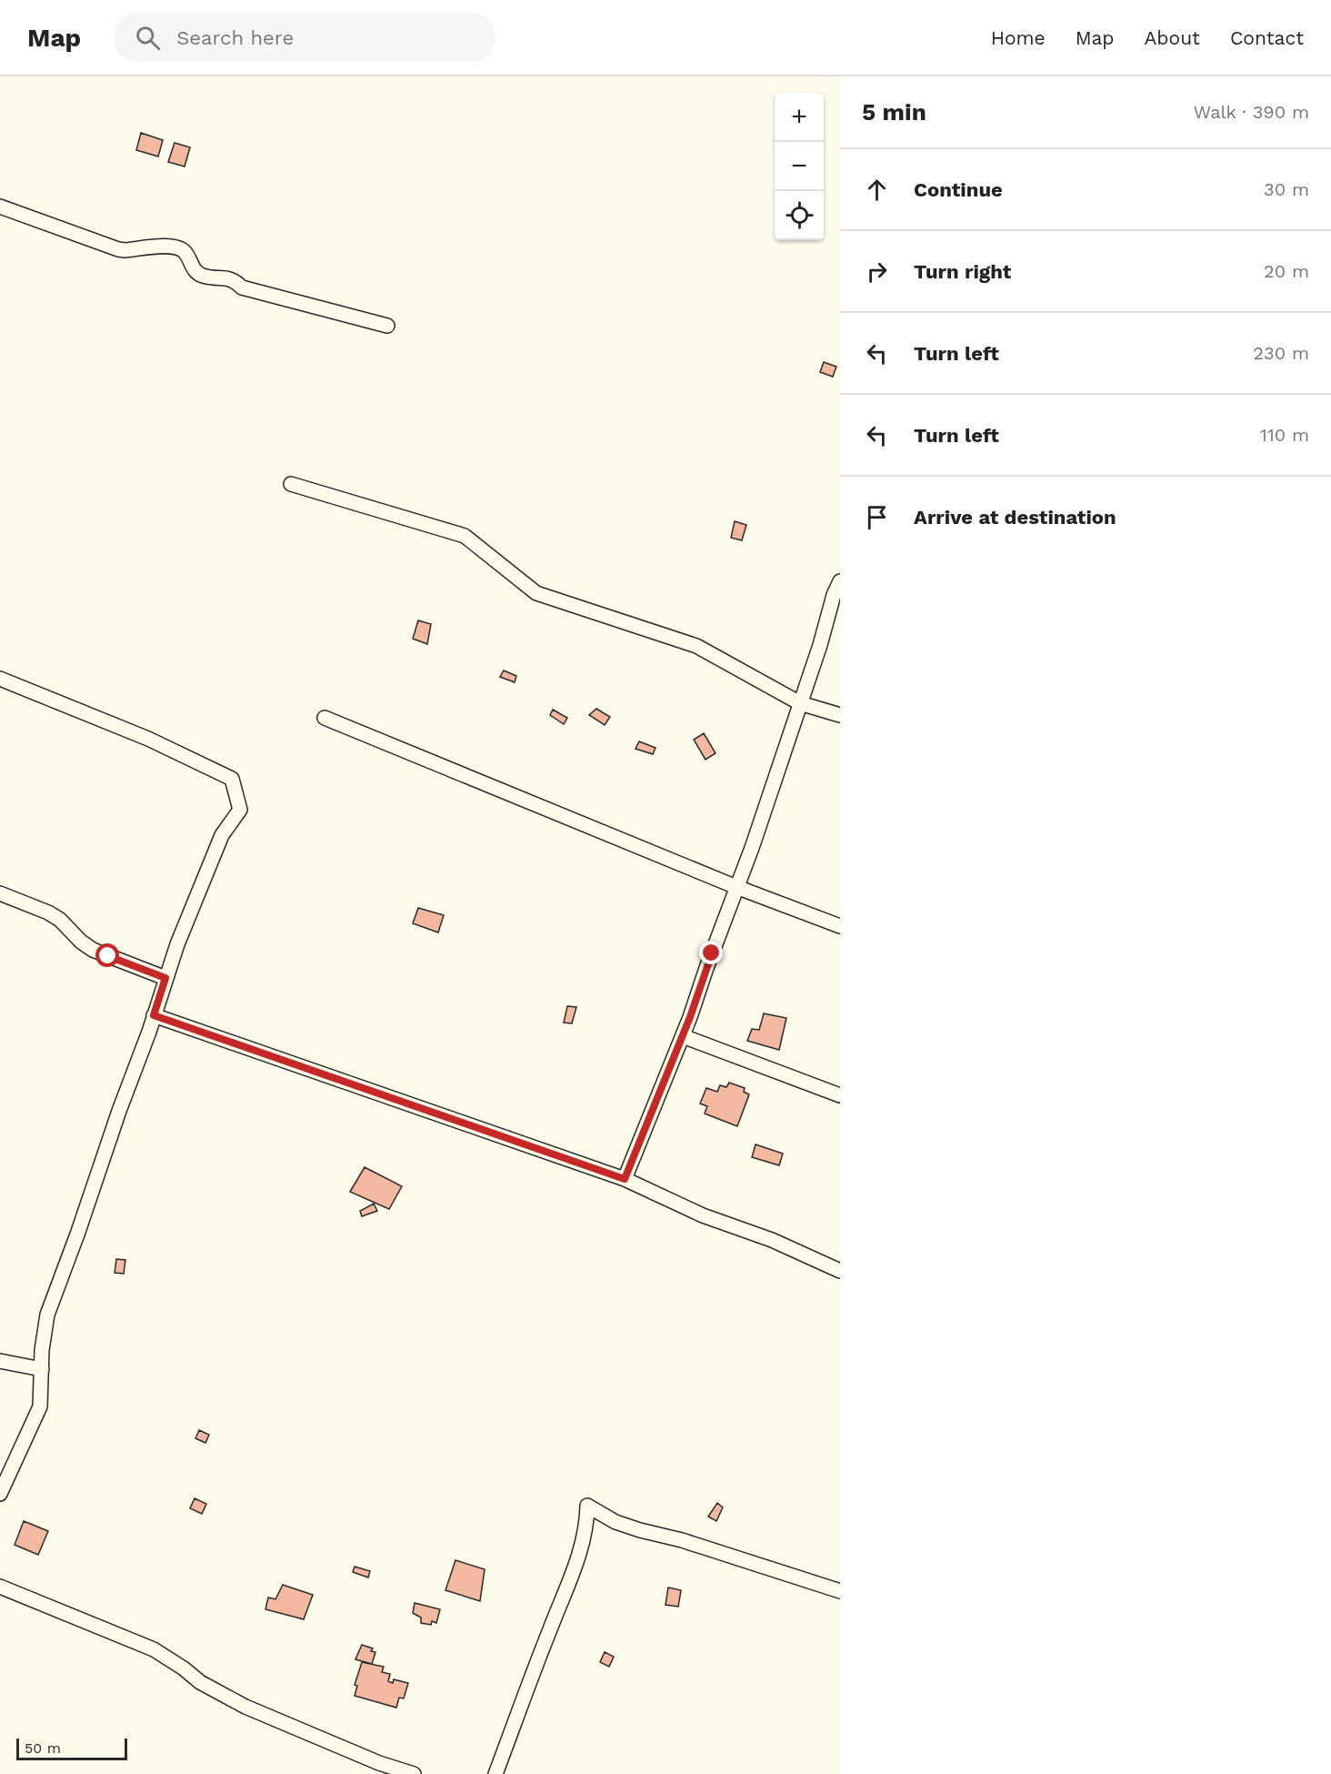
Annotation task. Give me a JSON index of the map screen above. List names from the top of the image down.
{
  "scale_bar": "50 m",
  "page": {
    "header": "Map",
    "search": "Search here",
    "nav": [
      "Home",
      "Map",
      "About",
      "Contact"
    ],
    "heading": ["5 min", "Walk · 390 m"],
    "map_buttons": ["+", "−"],
    "list": [
      ["Continue", "30 m"],
      ["Turn right", "20 m"],
      ["Turn left", "230 m"],
      ["Turn left", "110 m"],
      "Arrive at destination"
    ],
    "scale": "50 m"
  }
}
